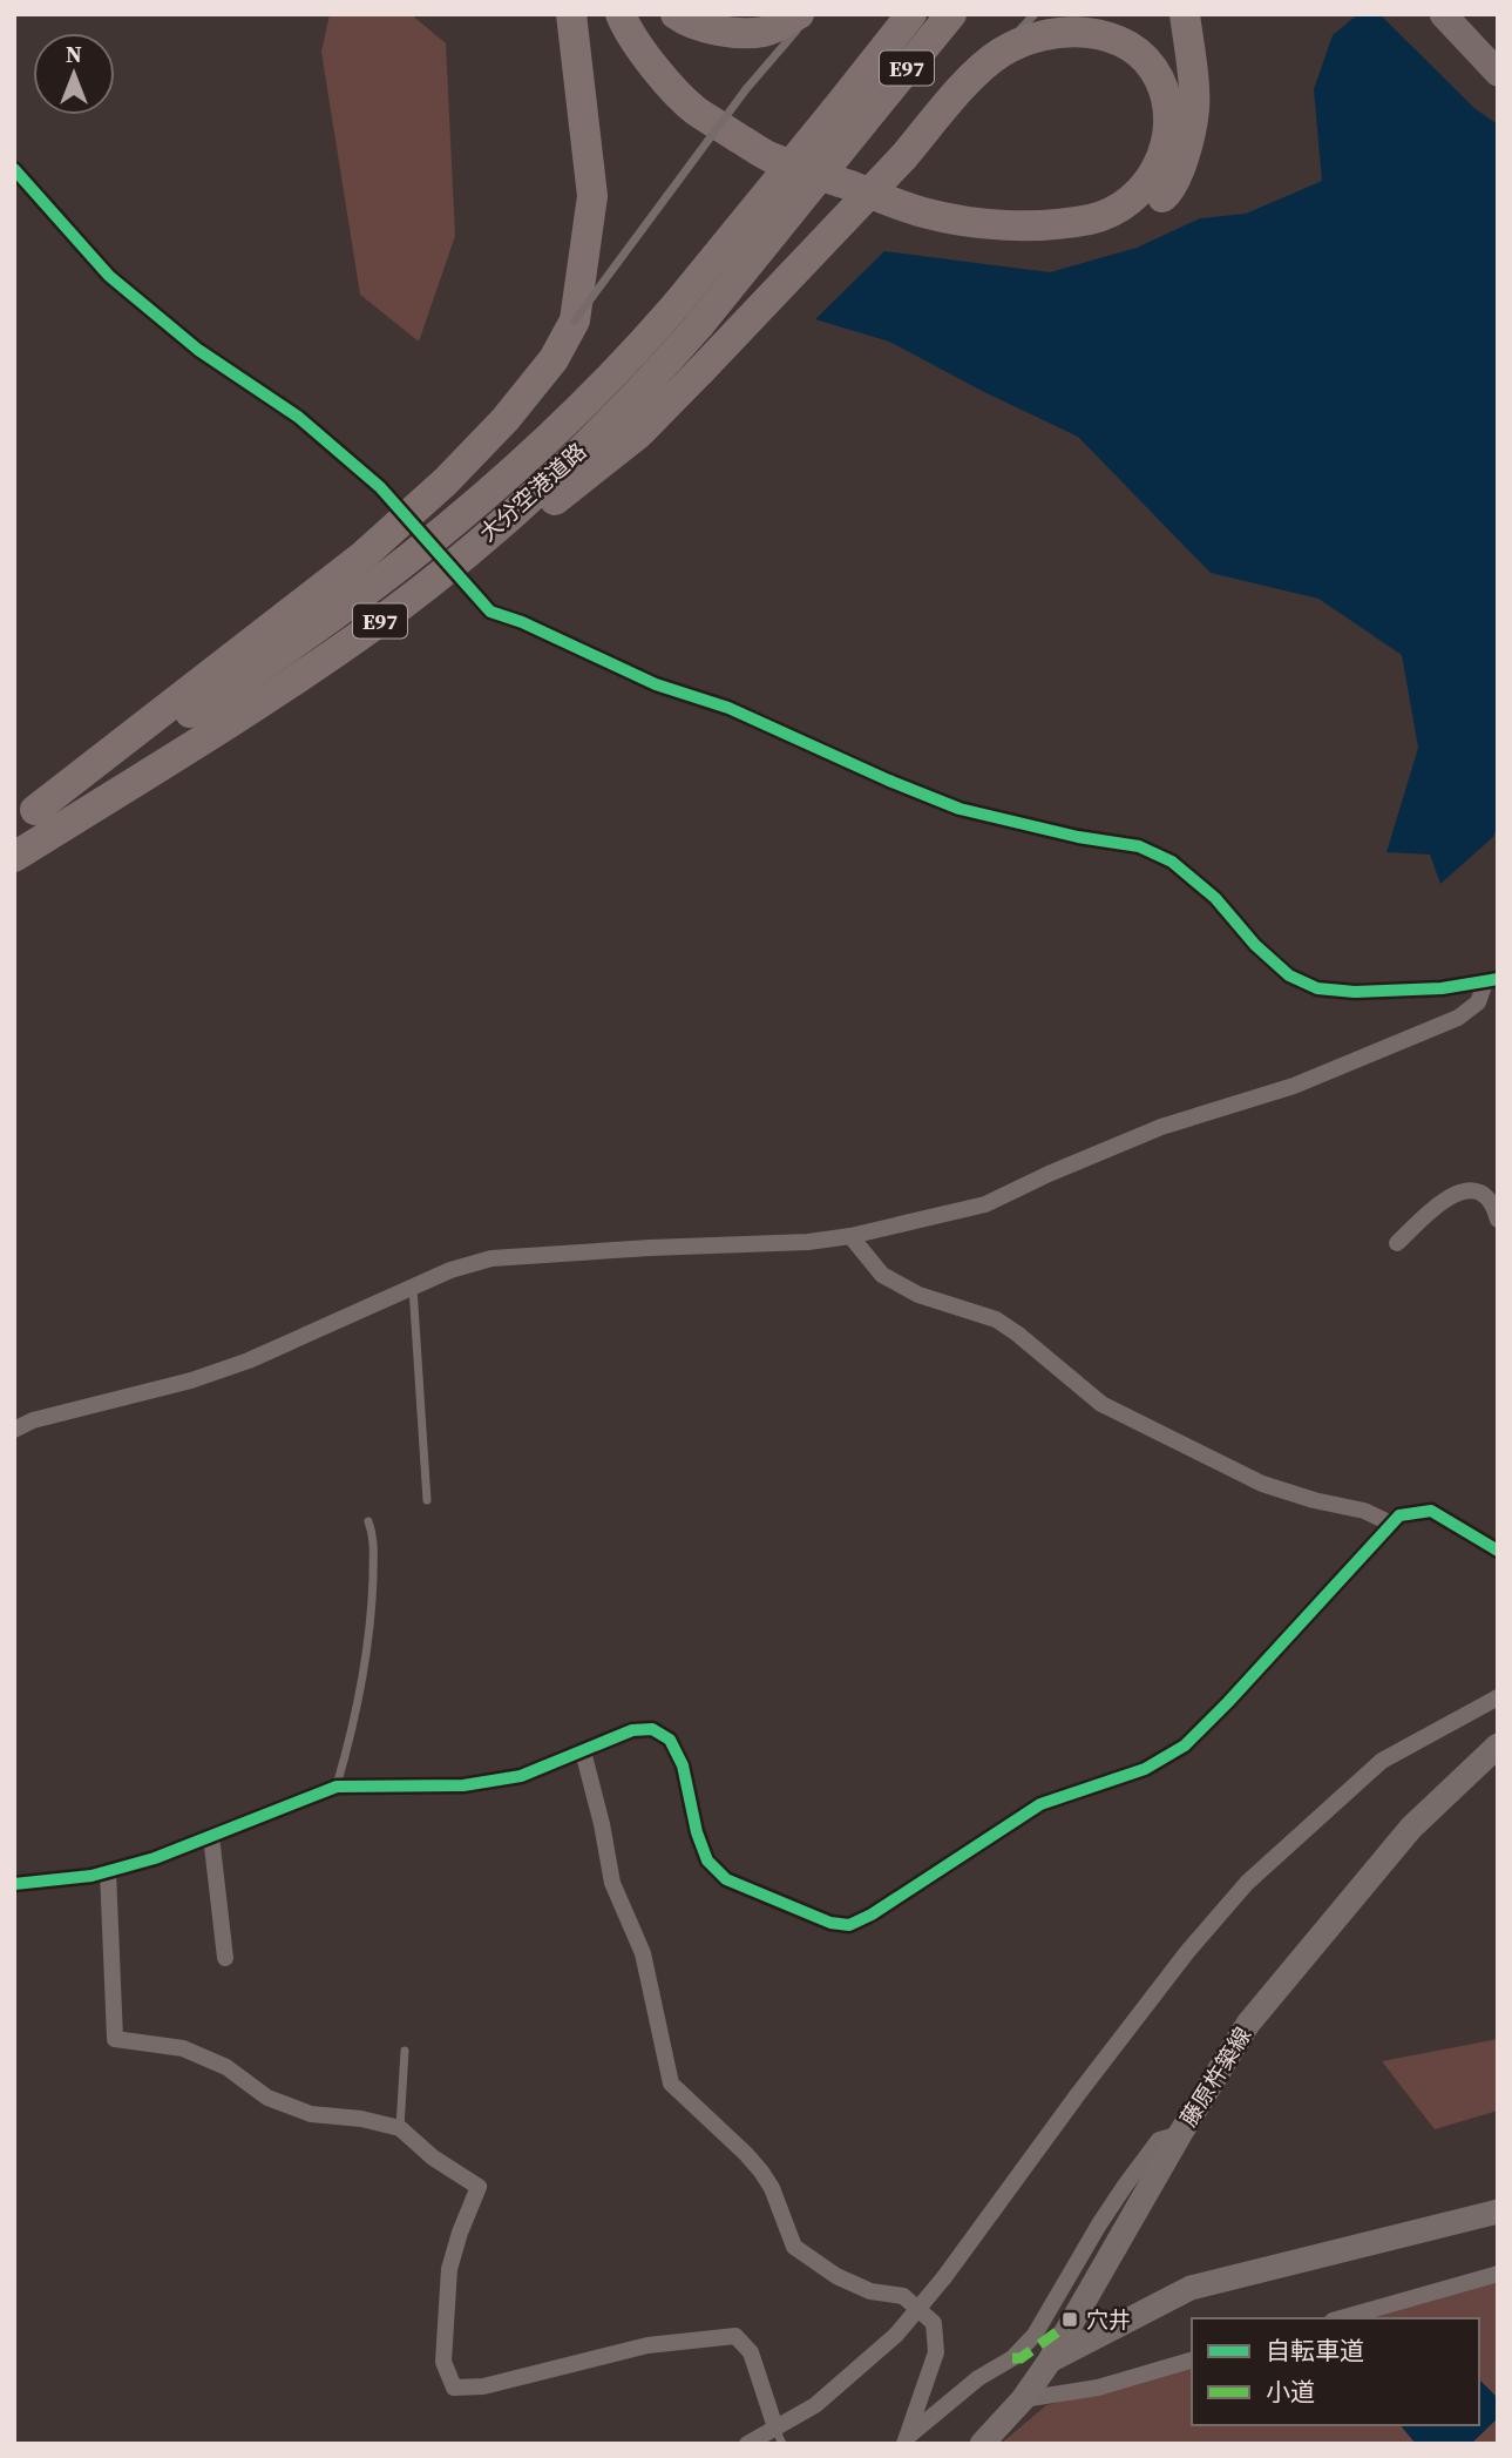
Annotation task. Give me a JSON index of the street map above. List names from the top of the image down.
{
  "streets": {
    "highway": ["E97", "大分空港道路"],
    "main road": ["藤原杵築線"]
  },
  "places": {
    "transit": ["穴井"]
  },
  "legend": ["自転車道", "小道"],
  "north": "top"
}
